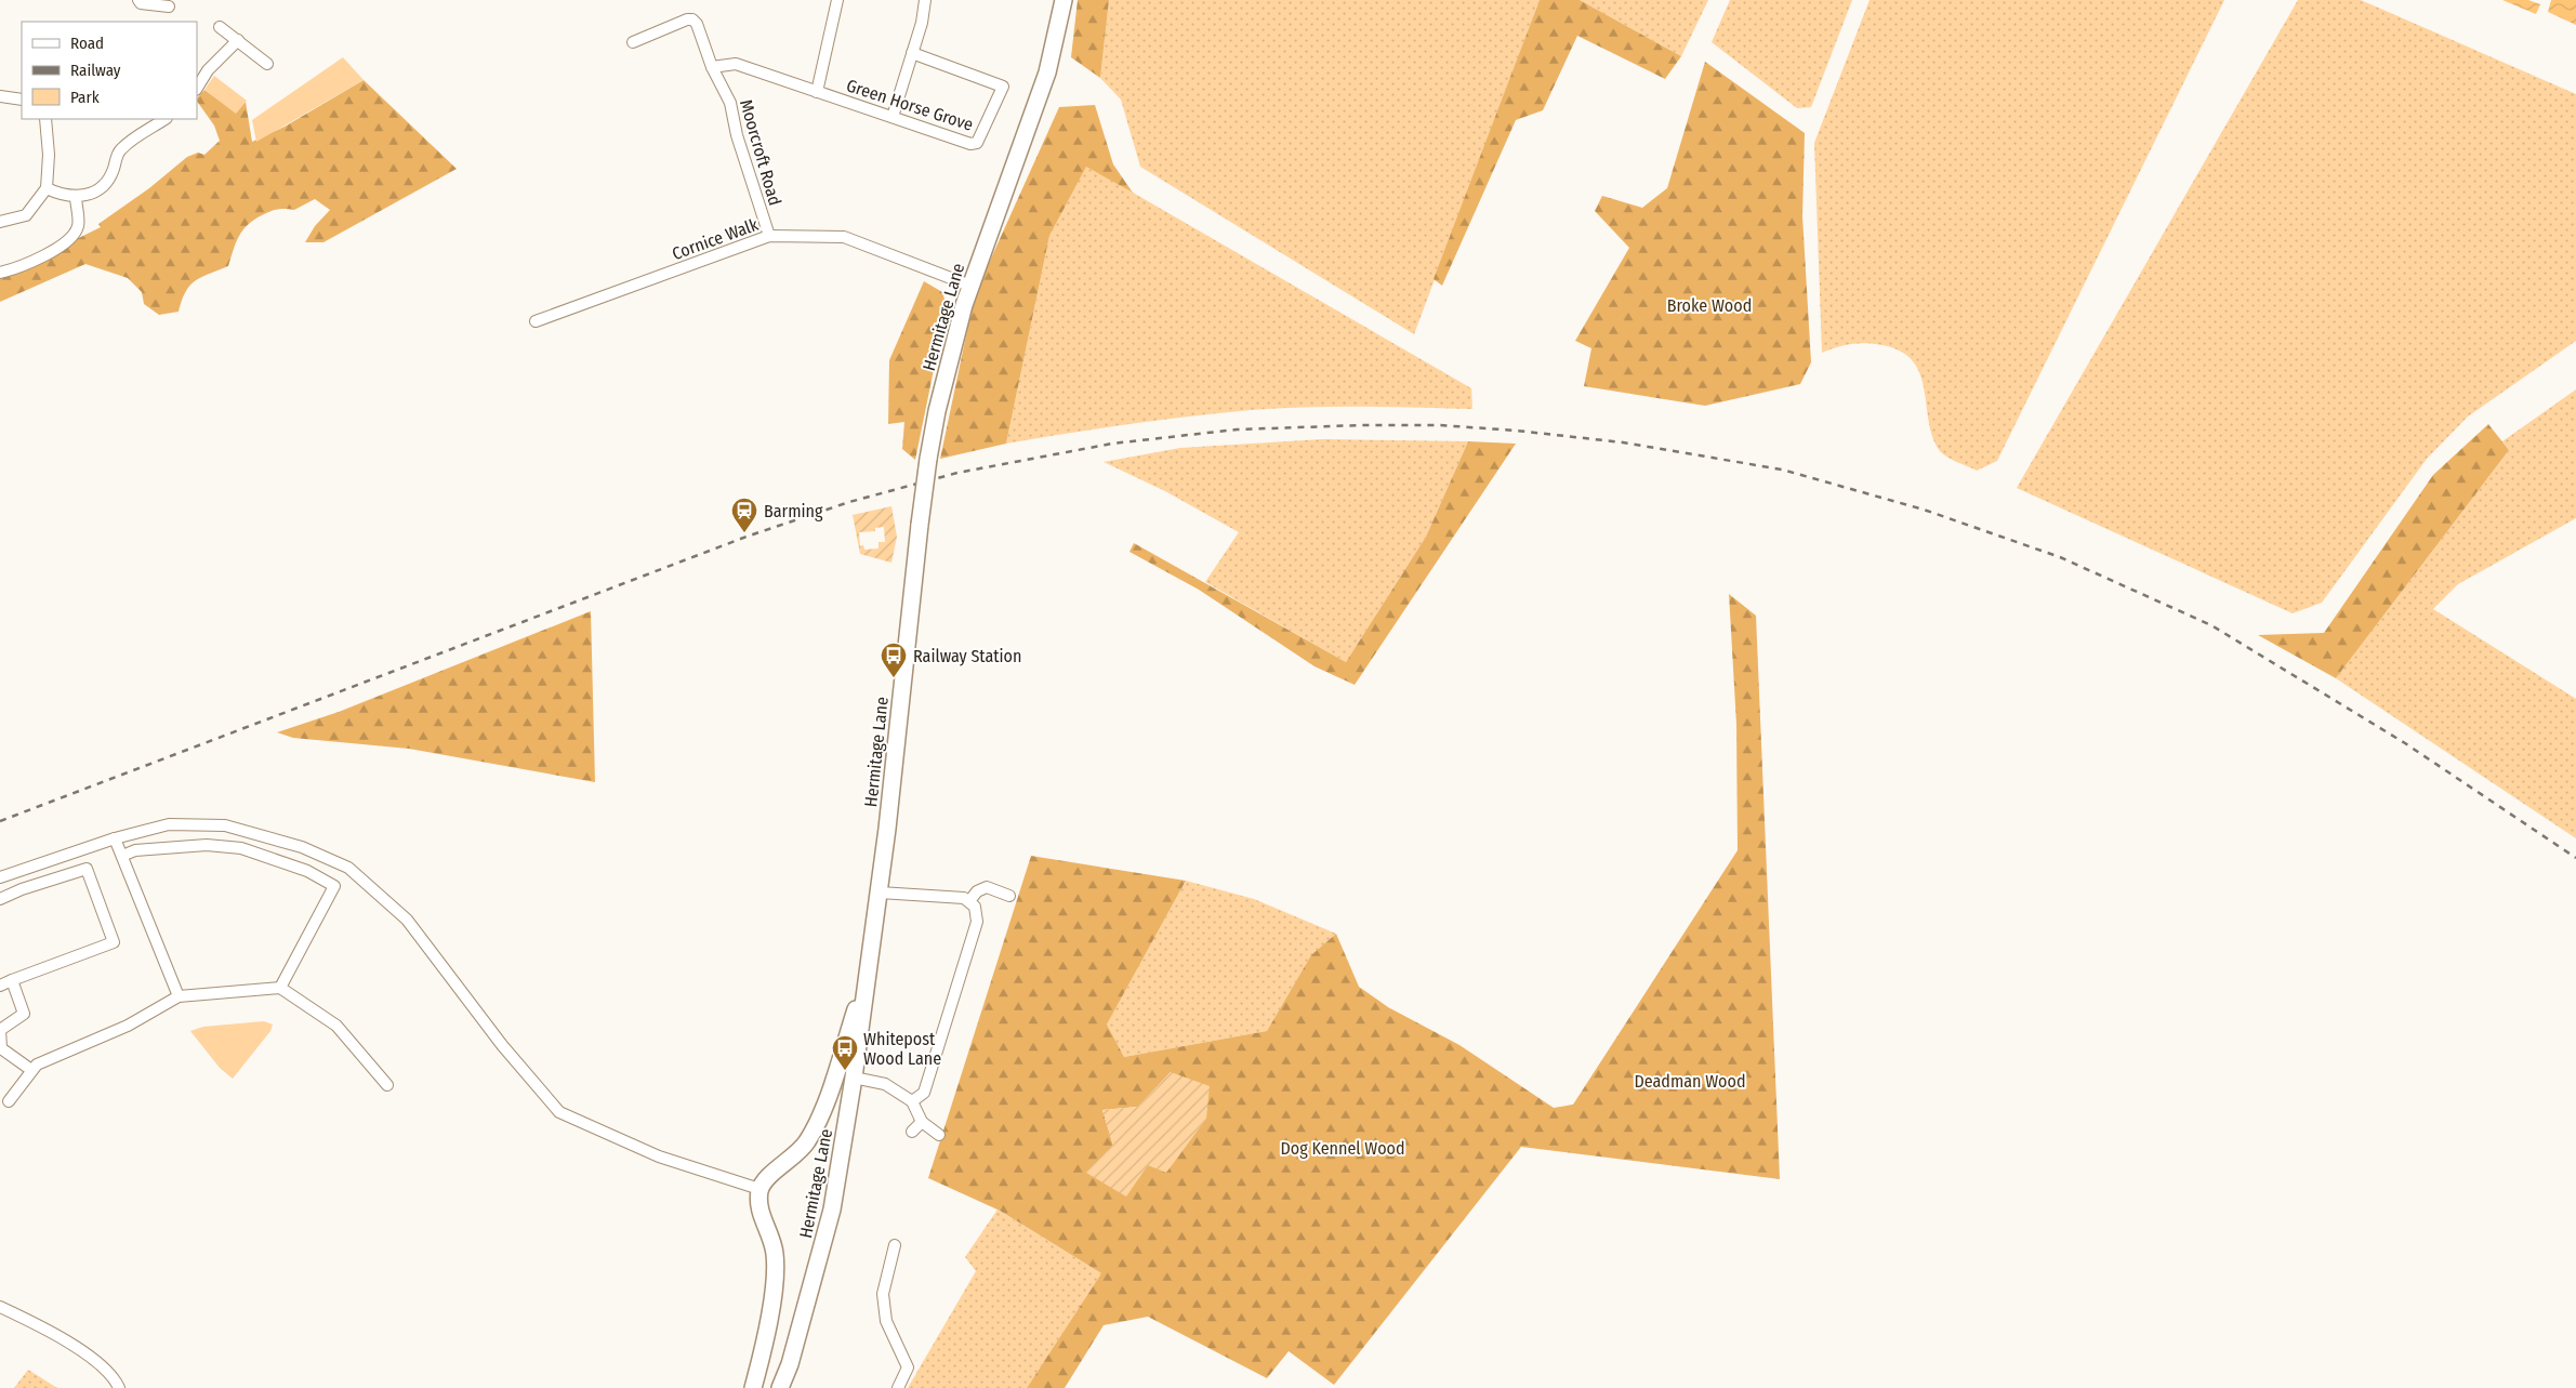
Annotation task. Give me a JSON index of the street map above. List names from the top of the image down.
{
  "streets": {
    "main road": ["Hermitage Lane"],
    "street": ["Green Horse Grove", "Moorcroft Road", "Cornice Walk"]
  },
  "crossings": [
    ["Green Horse Grove", "Moorcroft Road"],
    ["Moorcroft Road", "Cornice Walk"],
    ["Cornice Walk", "Hermitage Lane"]
  ],
  "parks": ["Broke Wood", "Deadman Wood", "Dog Kennel Wood"],
  "places": {
    "station": ["Barming"],
    "bus stop": ["Railway Station", "Whitepost Wood Lane"]
  },
  "legend": ["Road", "Railway", "Park"]
}
